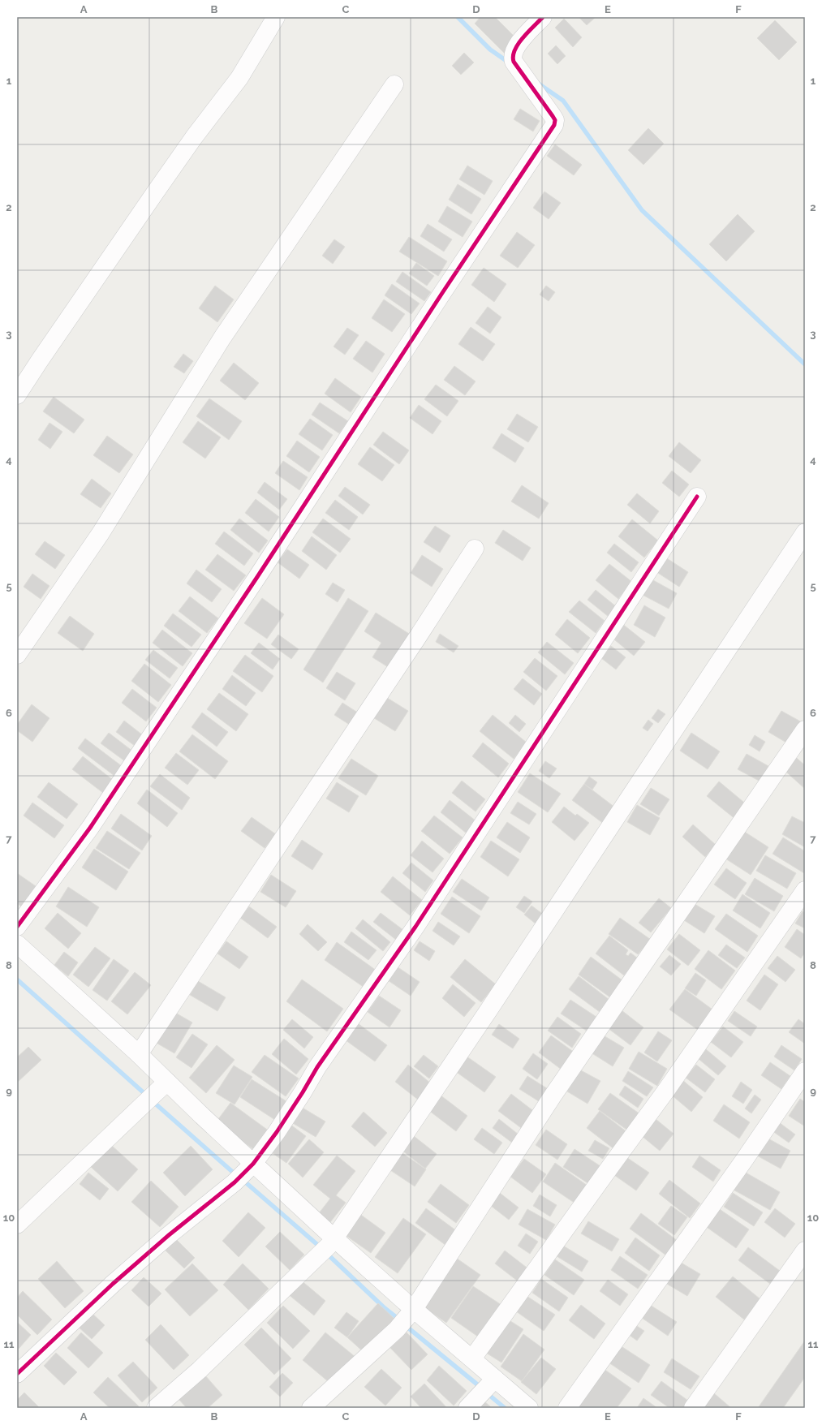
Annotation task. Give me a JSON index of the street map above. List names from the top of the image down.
{
  "grid": {
    "columns": [
      "A",
      "B",
      "C",
      "D",
      "E",
      "F"
    ],
    "rows": [
      "1",
      "2",
      "3",
      "4",
      "5",
      "6",
      "7",
      "8",
      "9",
      "10",
      "11"
    ]
  }
}
